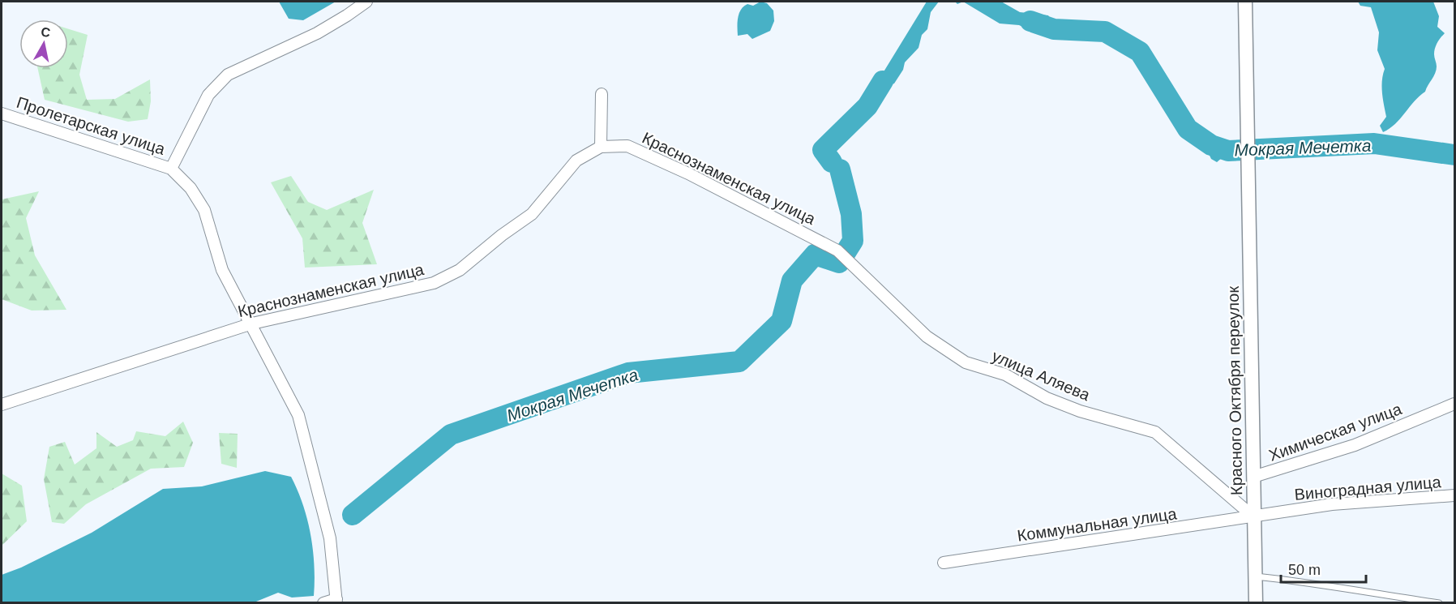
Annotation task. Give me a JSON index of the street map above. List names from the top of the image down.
{
  "streets": {
    "street": [
      "Пролетарская улица",
      "Краснознаменская улица",
      "улица Аляева",
      "Красного Октября переулок",
      "Химическая улица",
      "Виноградная улица",
      "Коммунальная улица"
    ]
  },
  "crossings": [
    ["Краснознаменская улица", "улица Аляева"],
    ["улица Аляева", "Красного Октября переулок"],
    ["улица Аляева", "Виноградная улица"],
    ["улица Аляева", "Коммунальная улица"],
    ["Красного Октября переулок", "Химическая улица"],
    ["Красного Октября переулок", "Виноградная улица"],
    ["Красного Октября переулок", "Коммунальная улица"],
    ["Виноградная улица", "Коммунальная улица"]
  ],
  "water": ["Мокрая Мечетка"],
  "scale_bar": "50 m",
  "north": "top"
}
